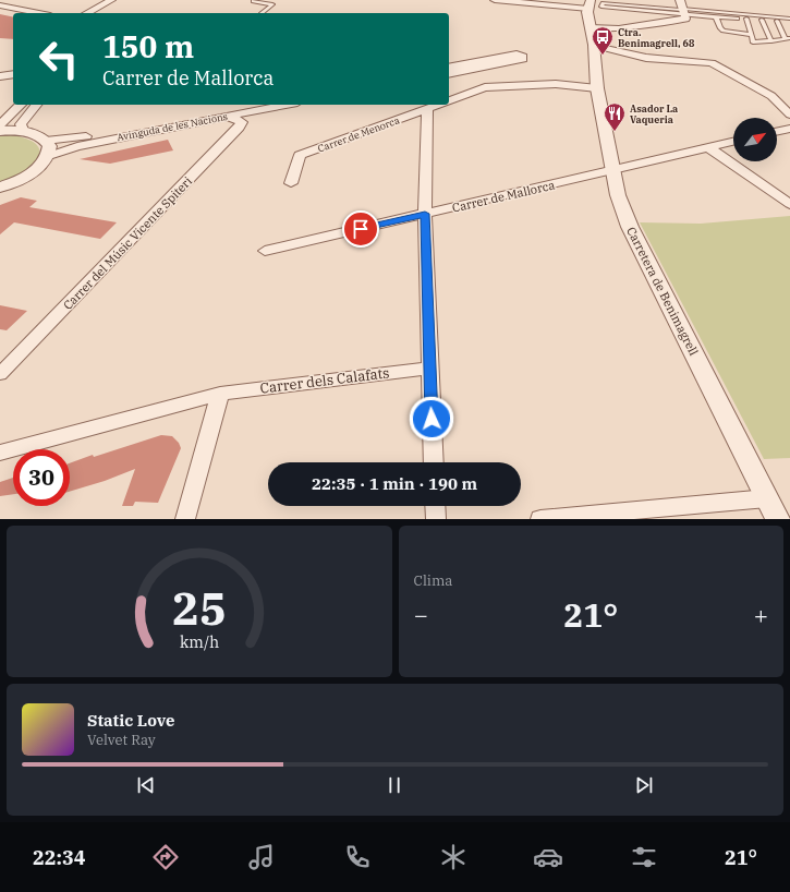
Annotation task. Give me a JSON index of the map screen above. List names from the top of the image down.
{
  "streets": {
    "street": [
      "Avinguda de les Nacions",
      "Carrer de Menorca",
      "Carrer de Mallorca",
      "Carrer del Músic Vicente Spiteri",
      "Carretera de Benimagrell",
      "Carrer dels Calafats"
    ]
  },
  "crossings": [
    ["Avinguda de les Nacions", "Carrer del Músic Vicente Spiteri"],
    ["Carrer de Menorca", "Carretera de Benimagrell"],
    ["Carrer de Mallorca", "Carretera de Benimagrell"]
  ],
  "places": {
    "bus stop": ["Ctra. Benimagrell, 68"],
    "restaurant": ["Asador La Vaqueria"]
  },
  "north": "top right",
  "page": {
    "turn": ["150 m", "Carrer de Mallorca"],
    "limit": "30",
    "trip": "22:35 · 1 min · 190 m",
    "tile": "Clima",
    "heat": ["−", "21°", "+"],
    "song": ["Static Love", "Velvet Ray"],
    "tabs": ["22:34", "21°"],
    "gauge": ["25", "km/h"]
  }
}
